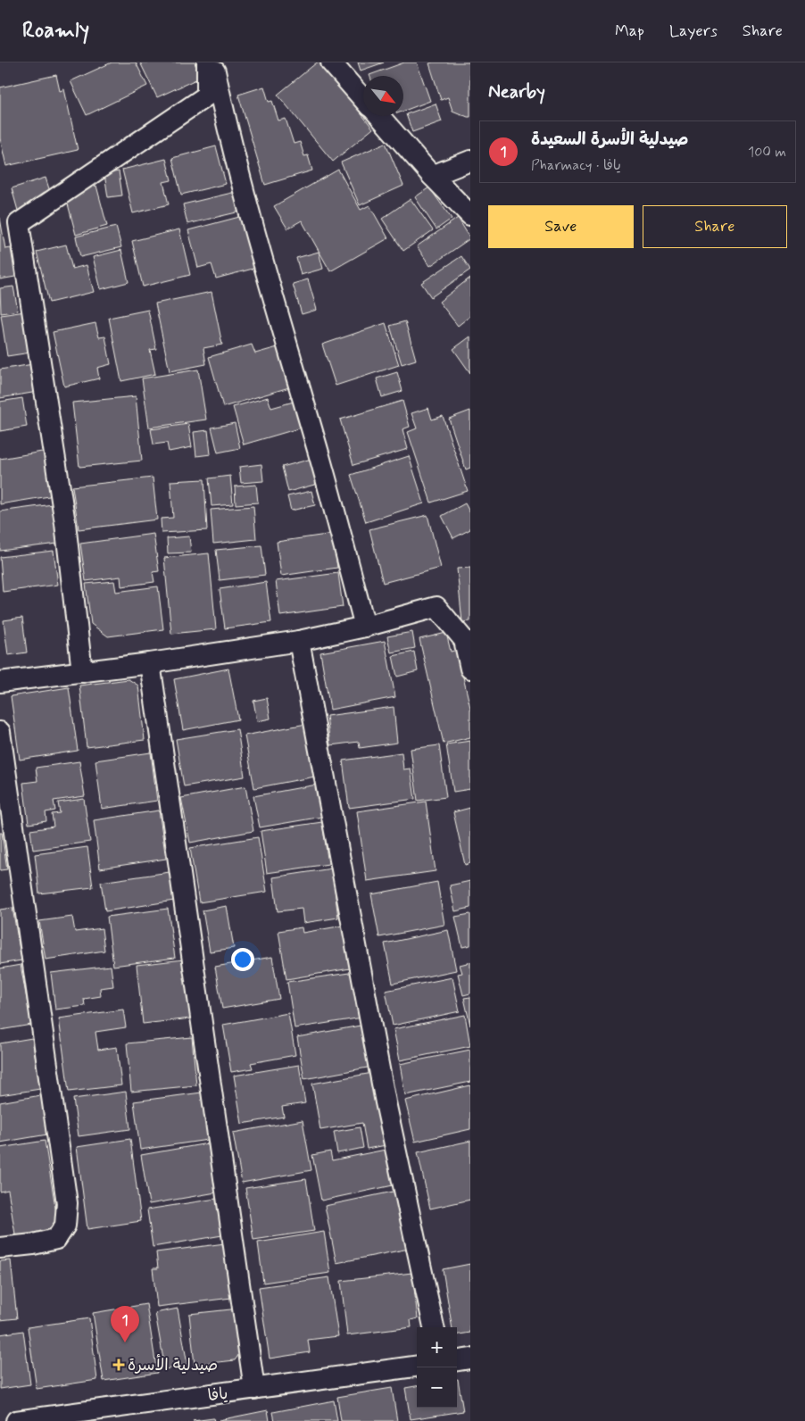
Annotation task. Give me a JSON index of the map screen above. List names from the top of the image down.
{
  "streets": {
    "street": ["يافا"]
  },
  "places": {
    "health": ["صيدلية الأسرة"]
  },
  "north": "bottom right",
  "page": {
    "header": "Roamly",
    "nav": ["Map", "Layers", "Share"],
    "heading": "Nearby",
    "list": [
      {
        "mark": "1",
        "name": "صيدلية الأسرة السعيدة",
        "note": "Pharmacy · يافا",
        "value": "100 m"
      }
    ],
    "buttons": ["Save", "Share"],
    "pins": "1",
    "map_buttons": ["+", "−"]
  }
}
